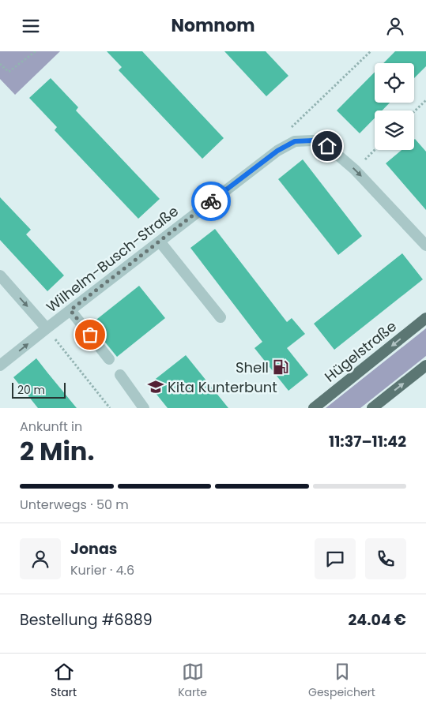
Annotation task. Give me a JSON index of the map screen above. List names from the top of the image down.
{
  "streets": {
    "main road": ["Hügelstraße"],
    "street": ["Wilhelm-Busch-Straße"]
  },
  "places": {
    "fuel station": ["Shell"],
    "school or university": ["Kita Kunterbunt"]
  },
  "scale_bar": "20 m",
  "page": {
    "header": "Nomnom",
    "scale": "20 m",
    "heading": ["2 Min.", "Ankunft in", "11:37–11:42"],
    "panel": [
      "Jonas",
      "Kurier · 4.6",
      "Bestellung #6889",
      "24.04 €"
    ],
    "bar": "Unterwegs · 50 m",
    "tabs": ["Start", "Karte", "Gespeichert"]
  }
}
